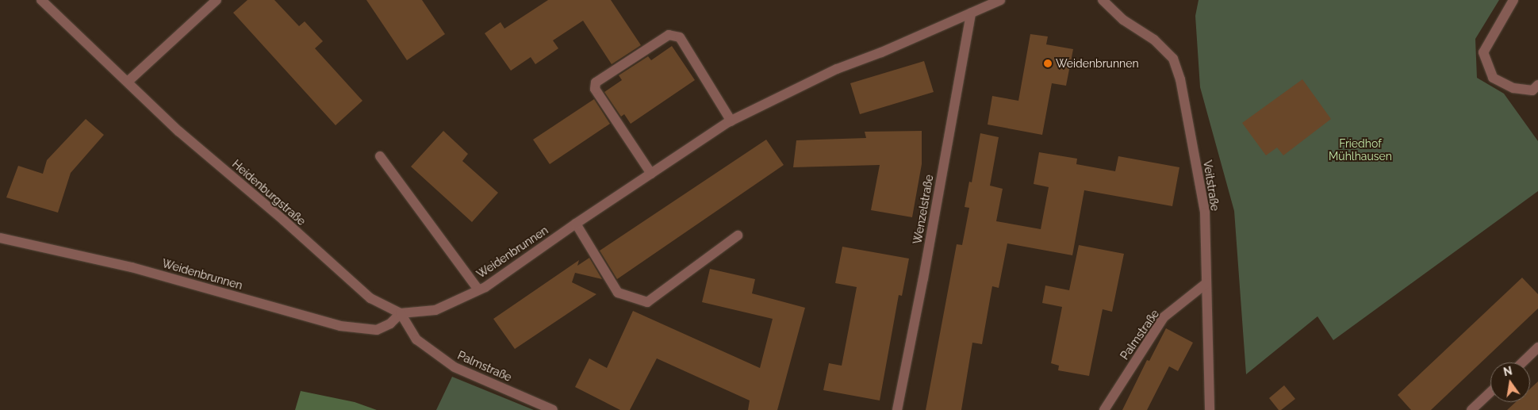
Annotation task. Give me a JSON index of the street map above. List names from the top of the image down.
{
  "streets": {
    "street": [
      "Veitstraße",
      "Heidenburgstraße",
      "Wenzelstraße",
      "Weidenbrunnen",
      "Palmstraße"
    ]
  },
  "crossings": [
    ["Veitstraße", "Palmstraße"],
    ["Heidenburgstraße", "Weidenbrunnen"],
    ["Heidenburgstraße", "Palmstraße"],
    ["Wenzelstraße", "Weidenbrunnen"],
    ["Weidenbrunnen", "Palmstraße"]
  ],
  "parks": ["Friedhof Mühlhausen"],
  "places": ["Weidenbrunnen"],
  "north": "top"
}
